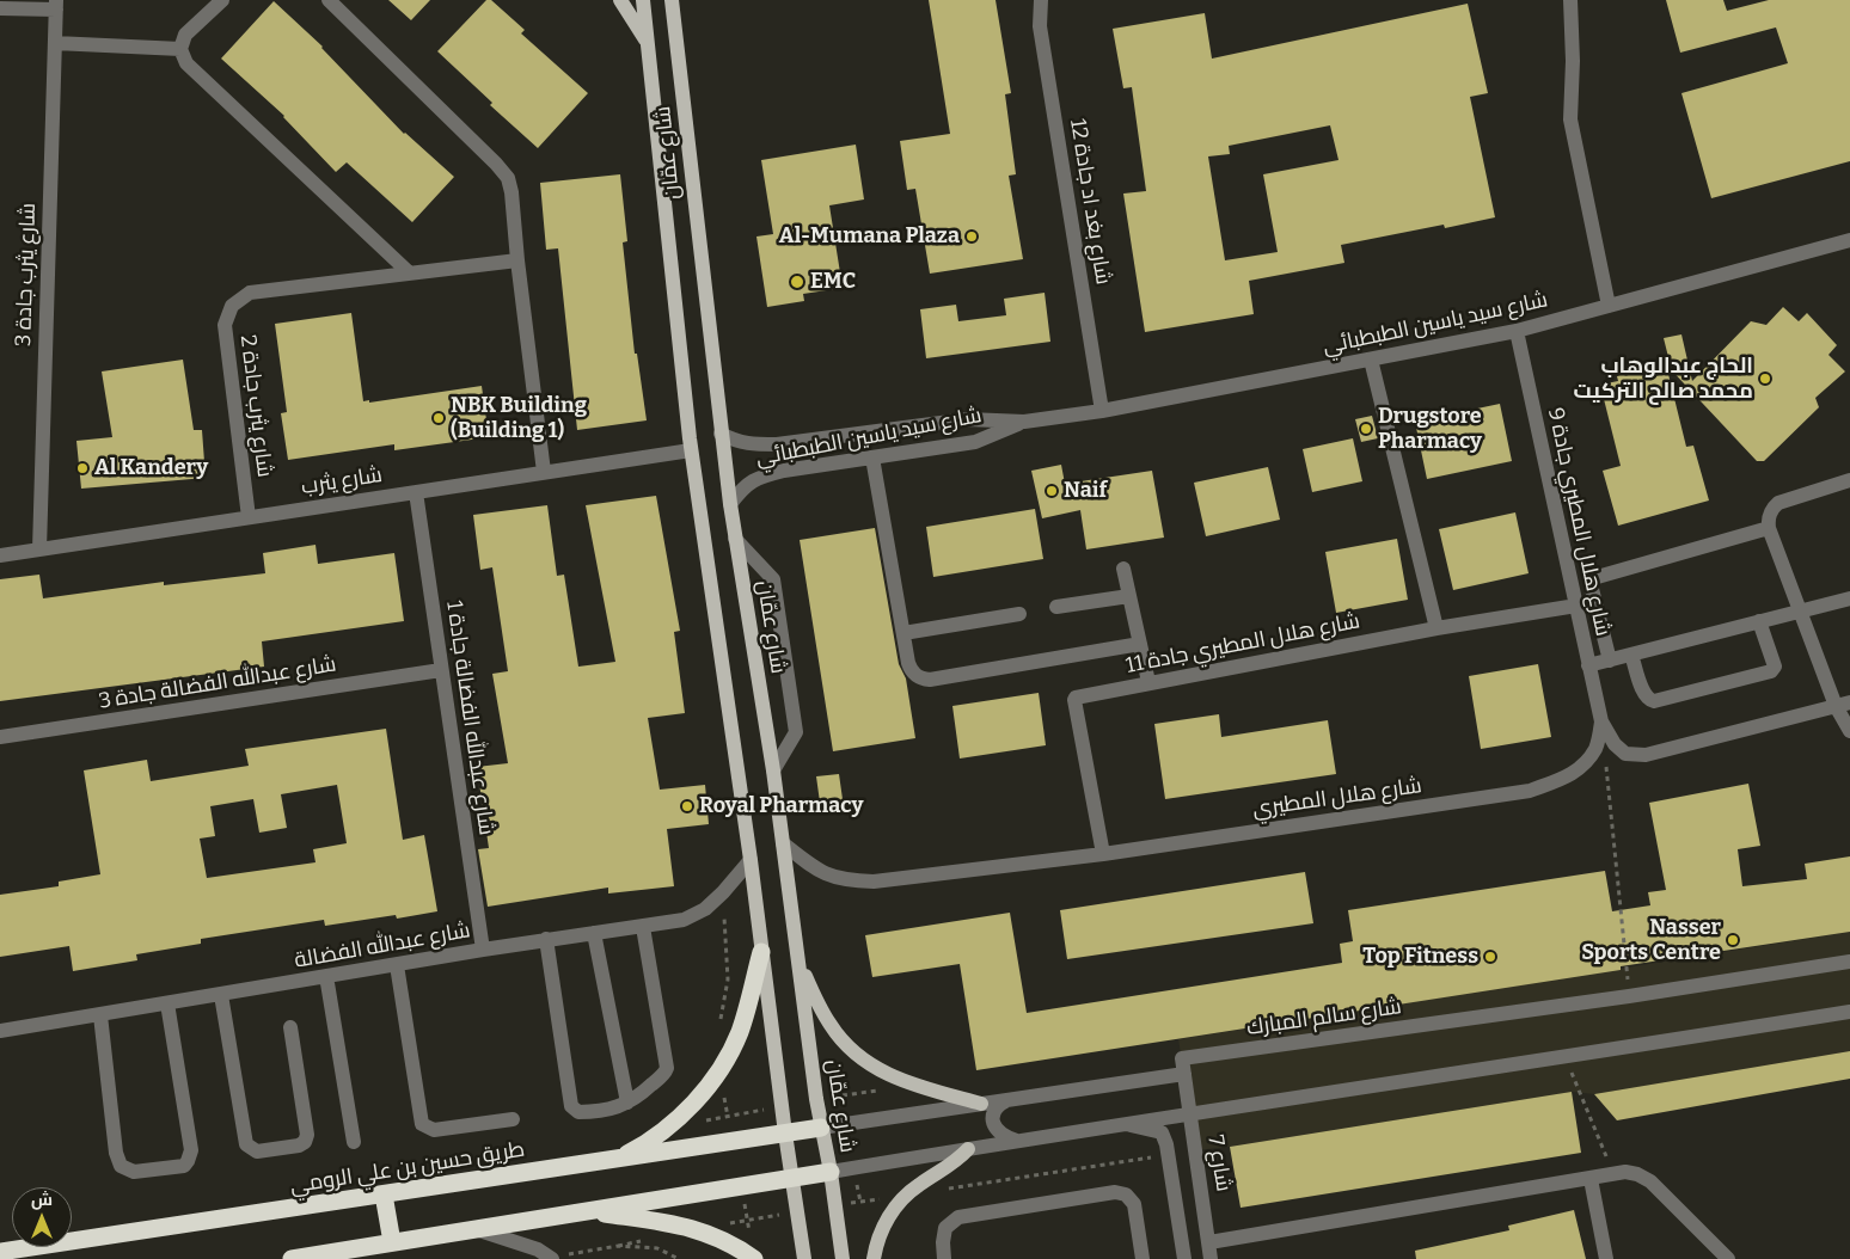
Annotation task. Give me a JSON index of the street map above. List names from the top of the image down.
{
  "streets": {
    "highway": ["طريق حسين بن علي الرومي"],
    "main road": ["شارع عمّان"],
    "street": [
      "شارع بغد اد جادة 12",
      "شارع يثرب جادة 3",
      "شارع سيد ياسين الطبطبائي",
      "شارع يثرب جادة 2",
      "شارع يثرب",
      "شارع هلال المطيري جادة 9",
      "شارع هلال المطيري جادة 11",
      "شارع عبدالله الفضالة جادة 3",
      "شارع عبدالله الفضالة جادة 1",
      "شارع هلال المطيري",
      "شارع عبدالله الفضالة",
      "شارع سالم المبارك",
      "شارع 7"
    ]
  },
  "crossings": [
    ["شارع عمّان", "شارع سيد ياسين الطبطبائي"],
    ["شارع عمّان", "شارع يثرب"],
    ["شارع عمّان", "شارع هلال المطيري"],
    ["شارع عمّان", "شارع عبدالله الفضالة"],
    ["شارع عمّان", "طريق حسين بن علي الرومي"],
    ["شارع بغد اد جادة 12", "شارع سيد ياسين الطبطبائي"],
    ["شارع يثرب جادة 3", "شارع يثرب"],
    ["شارع سيد ياسين الطبطبائي", "شارع هلال المطيري جادة 9"],
    ["شارع يثرب جادة 2", "شارع يثرب"],
    ["شارع يثرب", "شارع عبدالله الفضالة جادة 1"],
    ["شارع هلال المطيري جادة 9", "شارع هلال المطيري جادة 11"],
    ["شارع هلال المطيري جادة 9", "شارع هلال المطيري"],
    ["شارع هلال المطيري جادة 11", "شارع هلال المطيري"],
    ["شارع عبدالله الفضالة جادة 3", "شارع عبدالله الفضالة جادة 1"],
    ["شارع عبدالله الفضالة جادة 1", "شارع عبدالله الفضالة"],
    ["شارع سالم المبارك", "شارع 7"]
  ],
  "places": [
    "Al-Mumana Plaza",
    "EMC",
    "الحاج عبدالوهاب محمد صالح التركيت",
    "NBK Building (Building 1)",
    "Drugstore Pharmacy",
    "Al Kandery",
    "Naif",
    "Royal Pharmacy",
    "Nasser Sports Centre",
    "Top Fitness"
  ],
  "north": "top"
}
